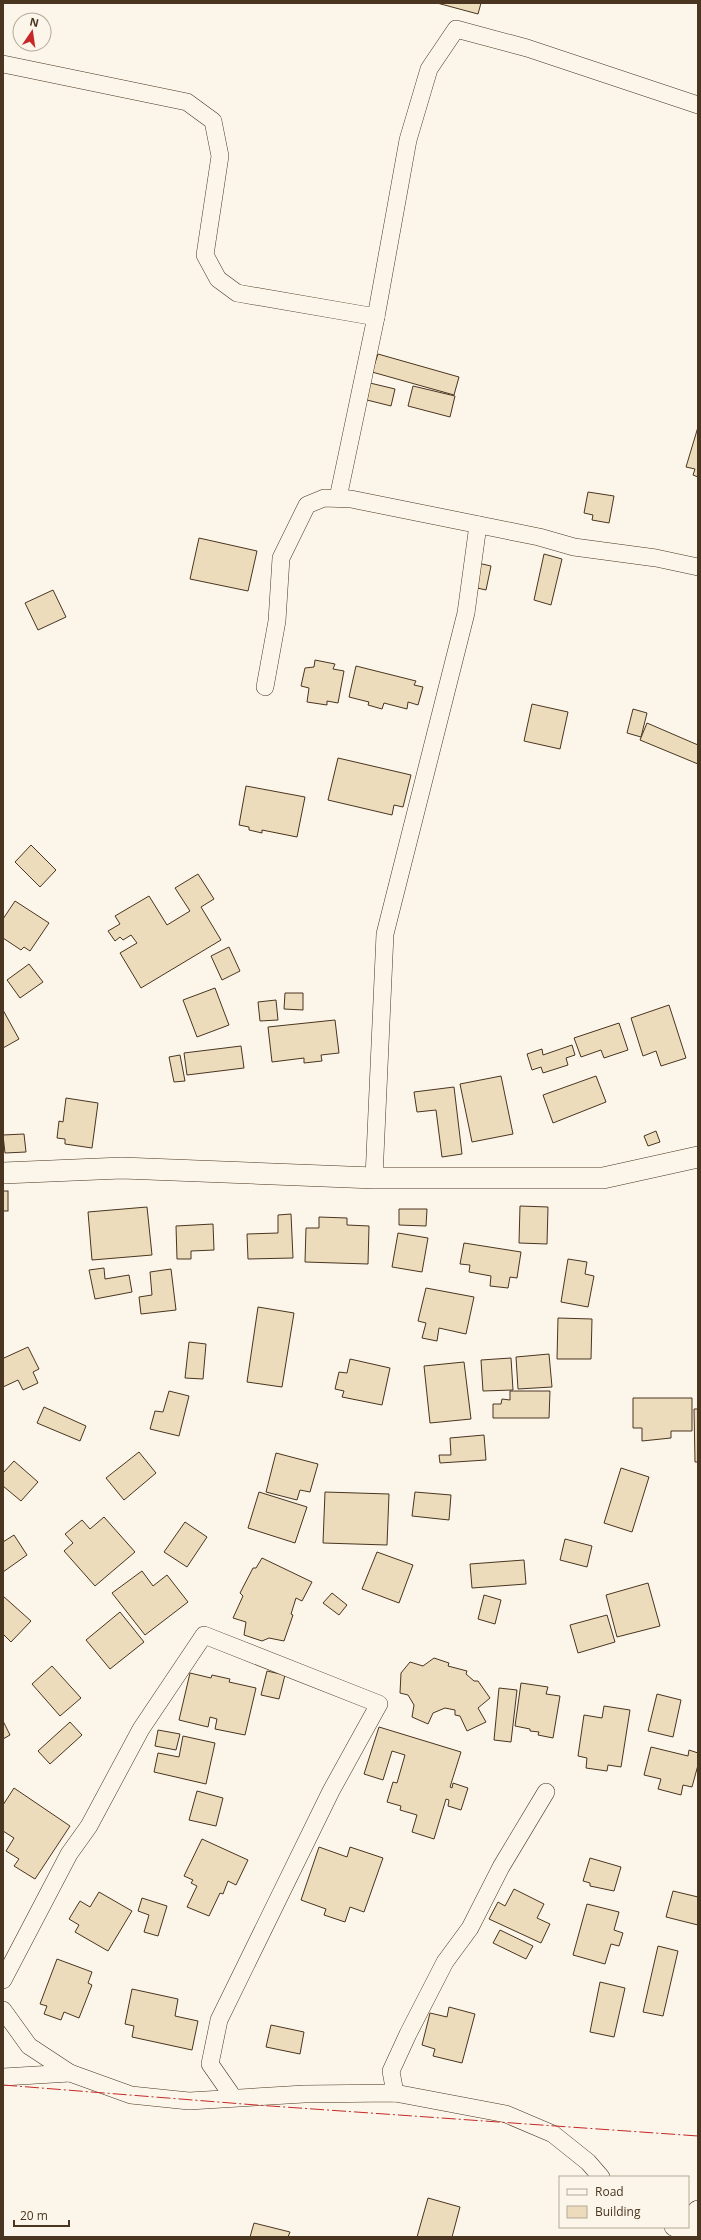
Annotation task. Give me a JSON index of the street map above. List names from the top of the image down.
{
  "legend": ["Road", "Building"],
  "scale_bar": "20 m",
  "north": "top"
}
